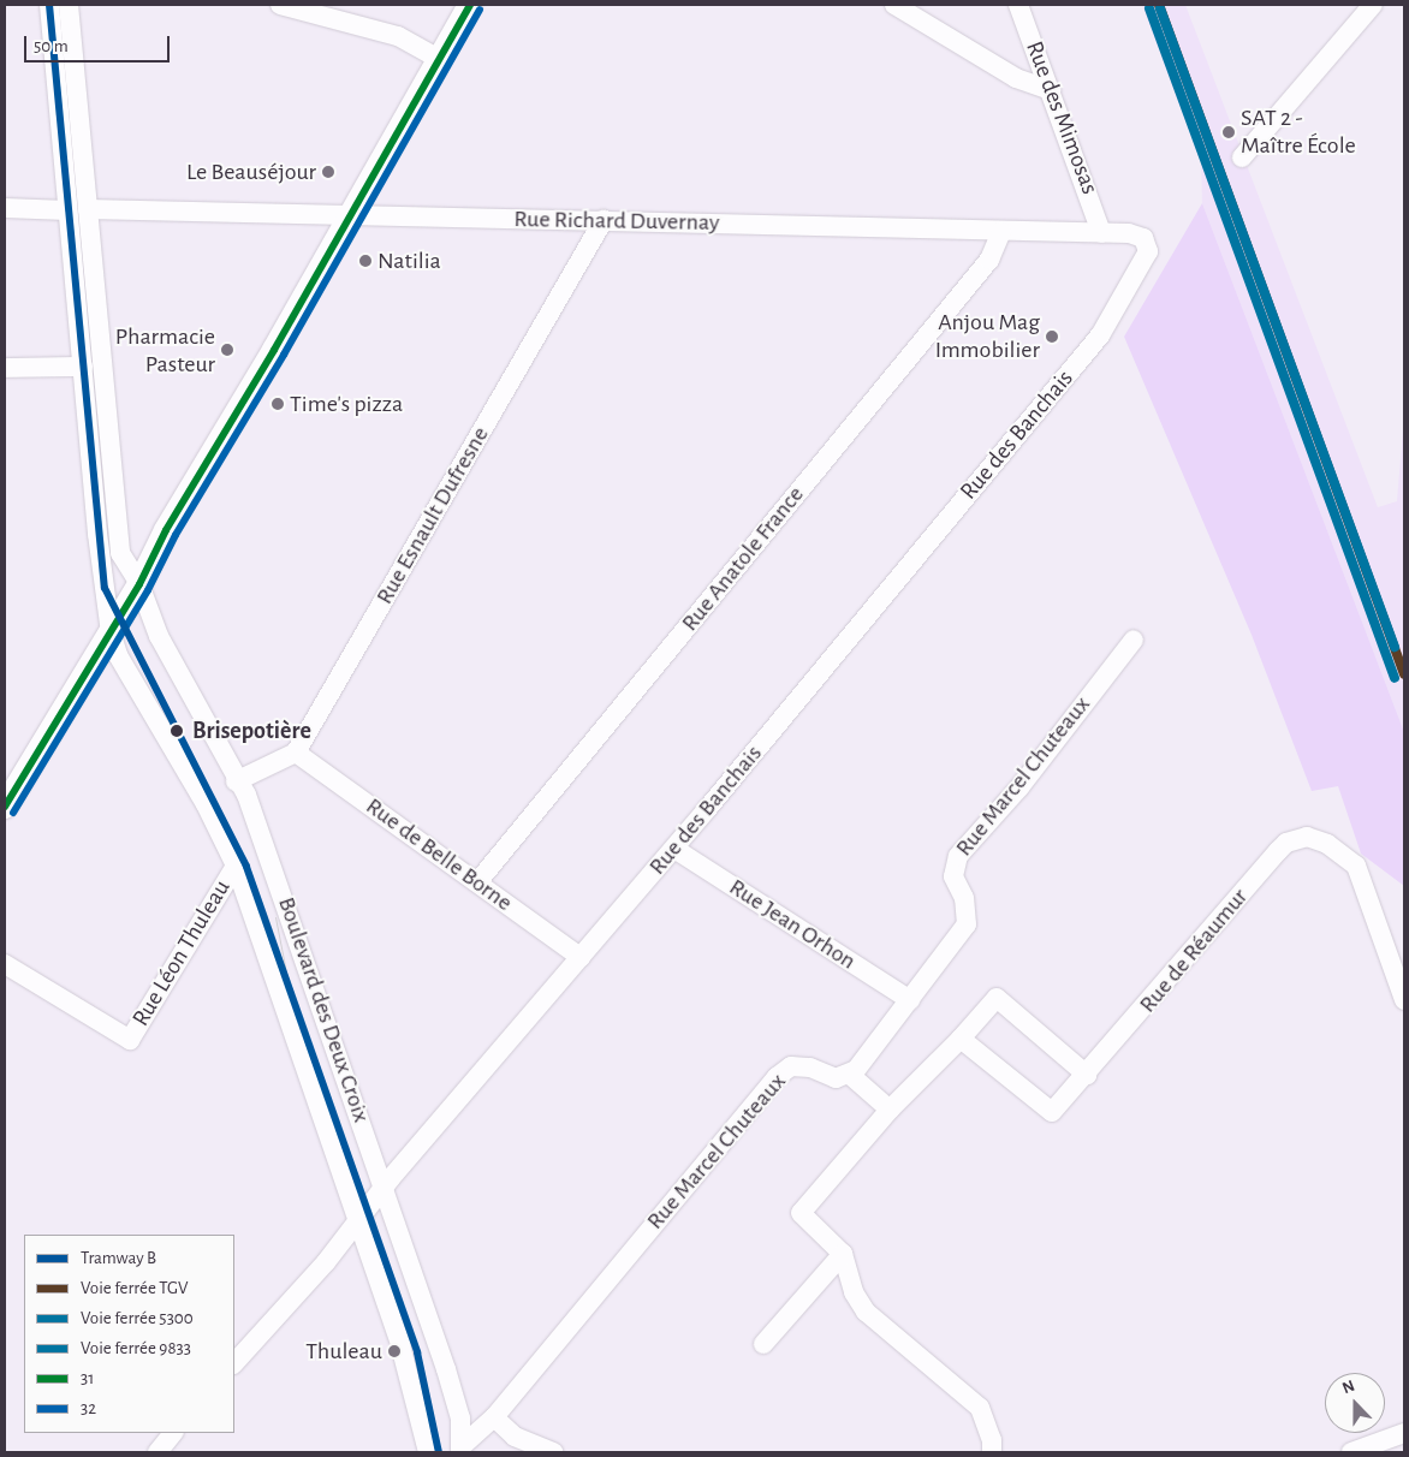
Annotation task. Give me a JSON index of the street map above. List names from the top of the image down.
{
  "streets": {
    "street": [
      "Rue des Mimosas",
      "Rue Richard Duvernay",
      "Rue des Banchais",
      "Rue Esnault Dufresne",
      "Rue Anatole France",
      "Rue Marcel Chuteaux",
      "Rue de Belle Borne",
      "Rue Jean Orhon",
      "Rue de Réaumur",
      "Rue Léon Thuleau",
      "Boulevard des Deux Croix"
    ]
  },
  "crossings": [
    ["Rue des Mimosas", "Rue Richard Duvernay"],
    ["Rue Richard Duvernay", "Rue des Banchais"],
    ["Rue Richard Duvernay", "Rue Esnault Dufresne"],
    ["Rue Richard Duvernay", "Rue Anatole France"],
    ["Rue Richard Duvernay", "Boulevard des Deux Croix"],
    ["Rue des Banchais", "Rue de Belle Borne"],
    ["Rue des Banchais", "Rue Jean Orhon"],
    ["Rue des Banchais", "Boulevard des Deux Croix"],
    ["Rue Esnault Dufresne", "Rue de Belle Borne"],
    ["Rue Anatole France", "Rue de Belle Borne"],
    ["Rue Marcel Chuteaux", "Rue Jean Orhon"],
    ["Rue Marcel Chuteaux", "Boulevard des Deux Croix"],
    ["Rue Léon Thuleau", "Boulevard des Deux Croix"]
  ],
  "places": [
    "SAT 2 - Maître École",
    "Le Beauséjour",
    "Natilia",
    "Anjou Mag Immobilier",
    "Pharmacie Pasteur",
    "Time's pizza",
    "Brisepotière",
    "Thuleau"
  ],
  "lines": [
    "tram line B",
    "rail line TGV",
    "transit line 31",
    "rail line 5300",
    "rail line 9833",
    "transit line 32"
  ],
  "legend": [
    "Tramway B",
    "Voie ferrée TGV",
    "Voie ferrée 5300",
    "Voie ferrée 9833",
    "31",
    "32"
  ],
  "scale_bar": "50 m",
  "north": "top"
}
